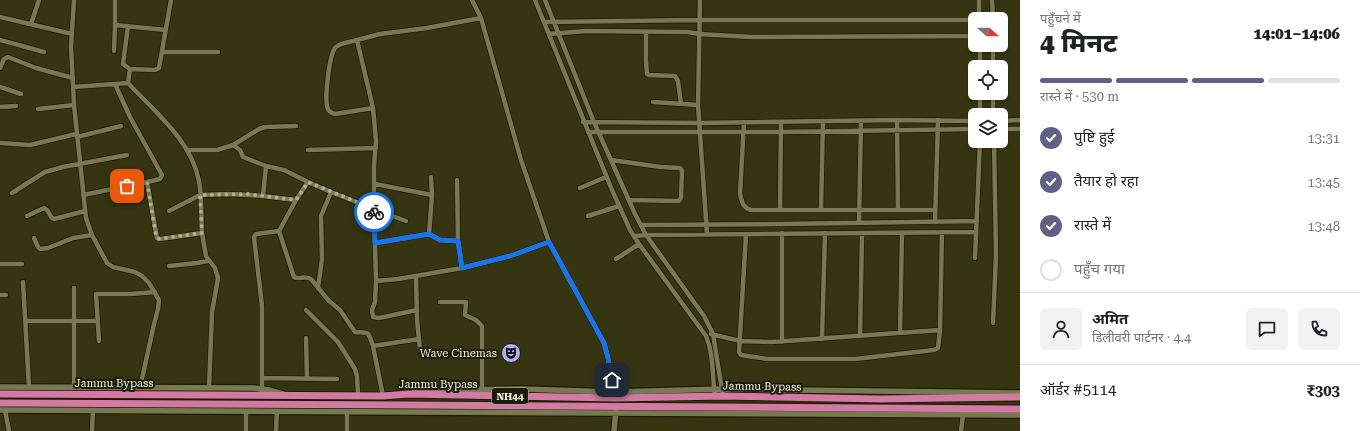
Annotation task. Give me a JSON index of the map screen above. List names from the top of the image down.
{
  "streets": {
    "highway": ["Jammu Bypass", "NH44"]
  },
  "places": {
    "theatre": ["Wave Cinemas"]
  },
  "north": "right",
  "page": {
    "heading": ["4 मिनट", "पहुँचने में", "14:01–14:06"],
    "panel": [
      "अमित",
      "डिलीवरी पार्टनर · 4.4",
      "ऑर्डर #5114",
      "₹303"
    ],
    "bar": "रास्ते में · 530 m",
    "list": [
      ["पुष्टि हुई", "13:31"],
      ["तैयार हो रहा", "13:45"],
      ["रास्ते में", "13:48"],
      "पहुँच गया"
    ]
  }
}
